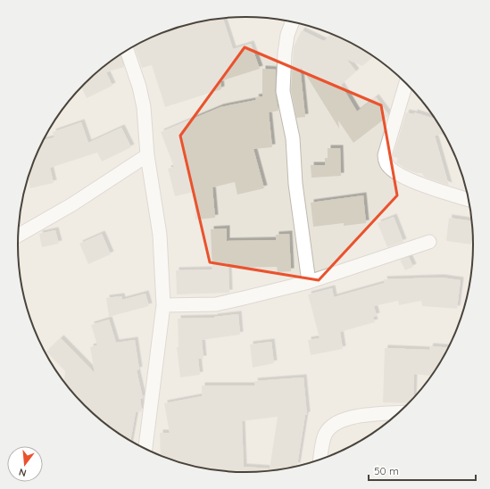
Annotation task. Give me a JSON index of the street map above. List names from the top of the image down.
{
  "scale_bar": "50 m",
  "north": "bottom"
}
